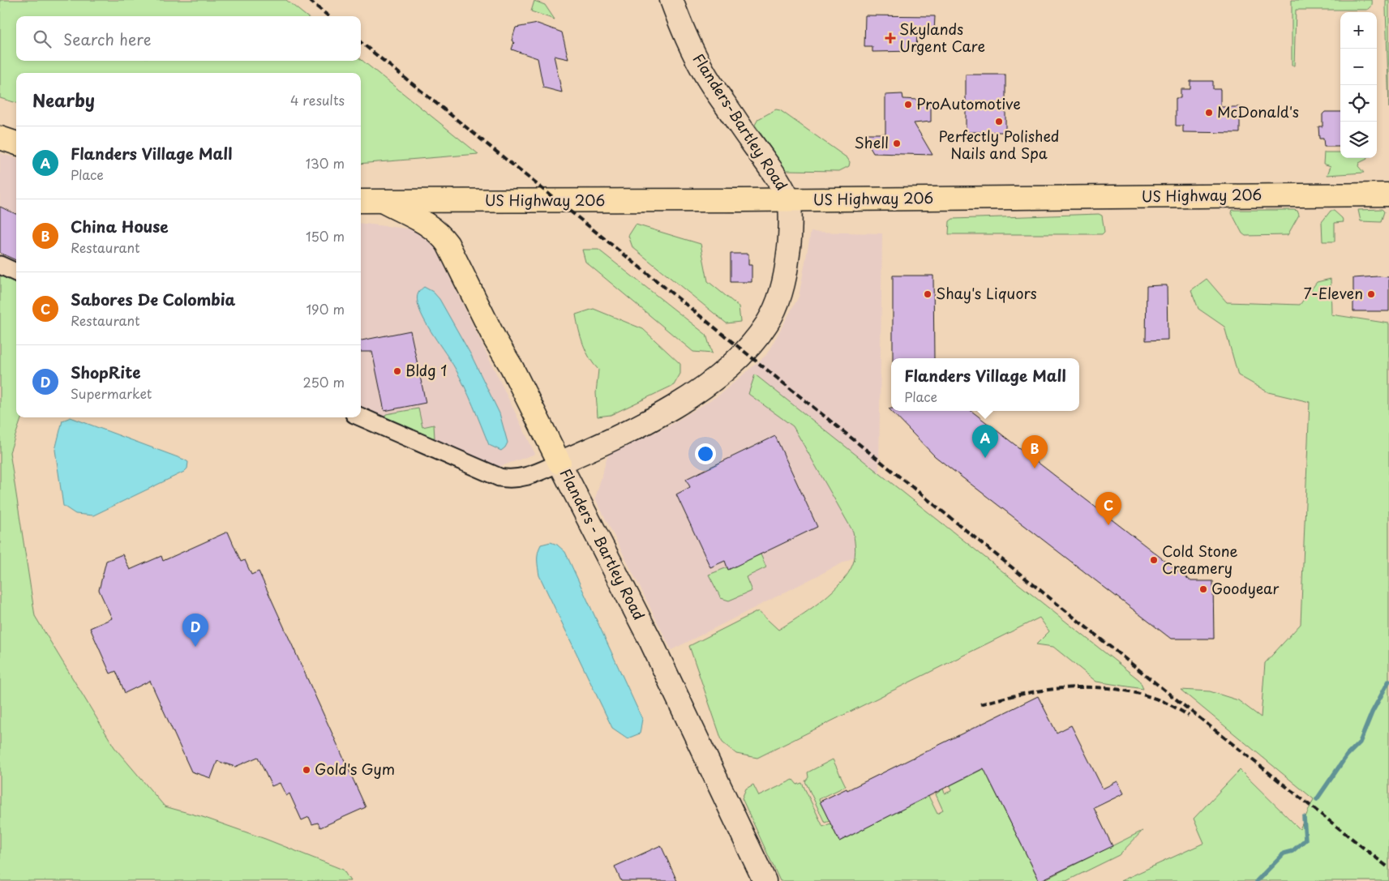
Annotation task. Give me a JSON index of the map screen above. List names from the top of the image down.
{
  "streets": {
    "highway": ["US Highway 206"],
    "main road": ["Flanders-Bartley Road", "Flanders - Bartley Road"]
  },
  "crossings": [
    ["Flanders-Bartley Road", "US Highway 206"],
    ["Flanders-Bartley Road", "Flanders - Bartley Road"],
    ["US Highway 206", "Flanders - Bartley Road"]
  ],
  "places": {
    "health": ["Skylands Urgent Care"],
    "other": [
      "ProAutomotive",
      "McDonald's",
      "Perfectly Polished Nails and Spa",
      "Shell",
      "Shay's Liquors",
      "7-Eleven",
      "Bldg 1",
      "Cold Stone Creamery",
      "Goodyear",
      "Gold's Gym"
    ]
  },
  "page": {
    "map_buttons": ["+", "−"],
    "search": "Search here",
    "heading": ["Nearby", "4 results"],
    "list": [
      {
        "mark": "A",
        "name": "Flanders Village Mall",
        "note": "Place",
        "value": "130 m"
      },
      {
        "mark": "B",
        "name": "China House",
        "note": "Restaurant",
        "value": "150 m"
      },
      {
        "mark": "C",
        "name": "Sabores De Colombia",
        "note": "Restaurant",
        "value": "190 m"
      },
      {
        "mark": "D",
        "name": "ShopRite",
        "note": "Supermarket",
        "value": "250 m"
      }
    ],
    "popup": ["Flanders Village Mall", "Place"],
    "pins": [
      "A",
      "B",
      "C",
      "D"
    ]
  }
}
